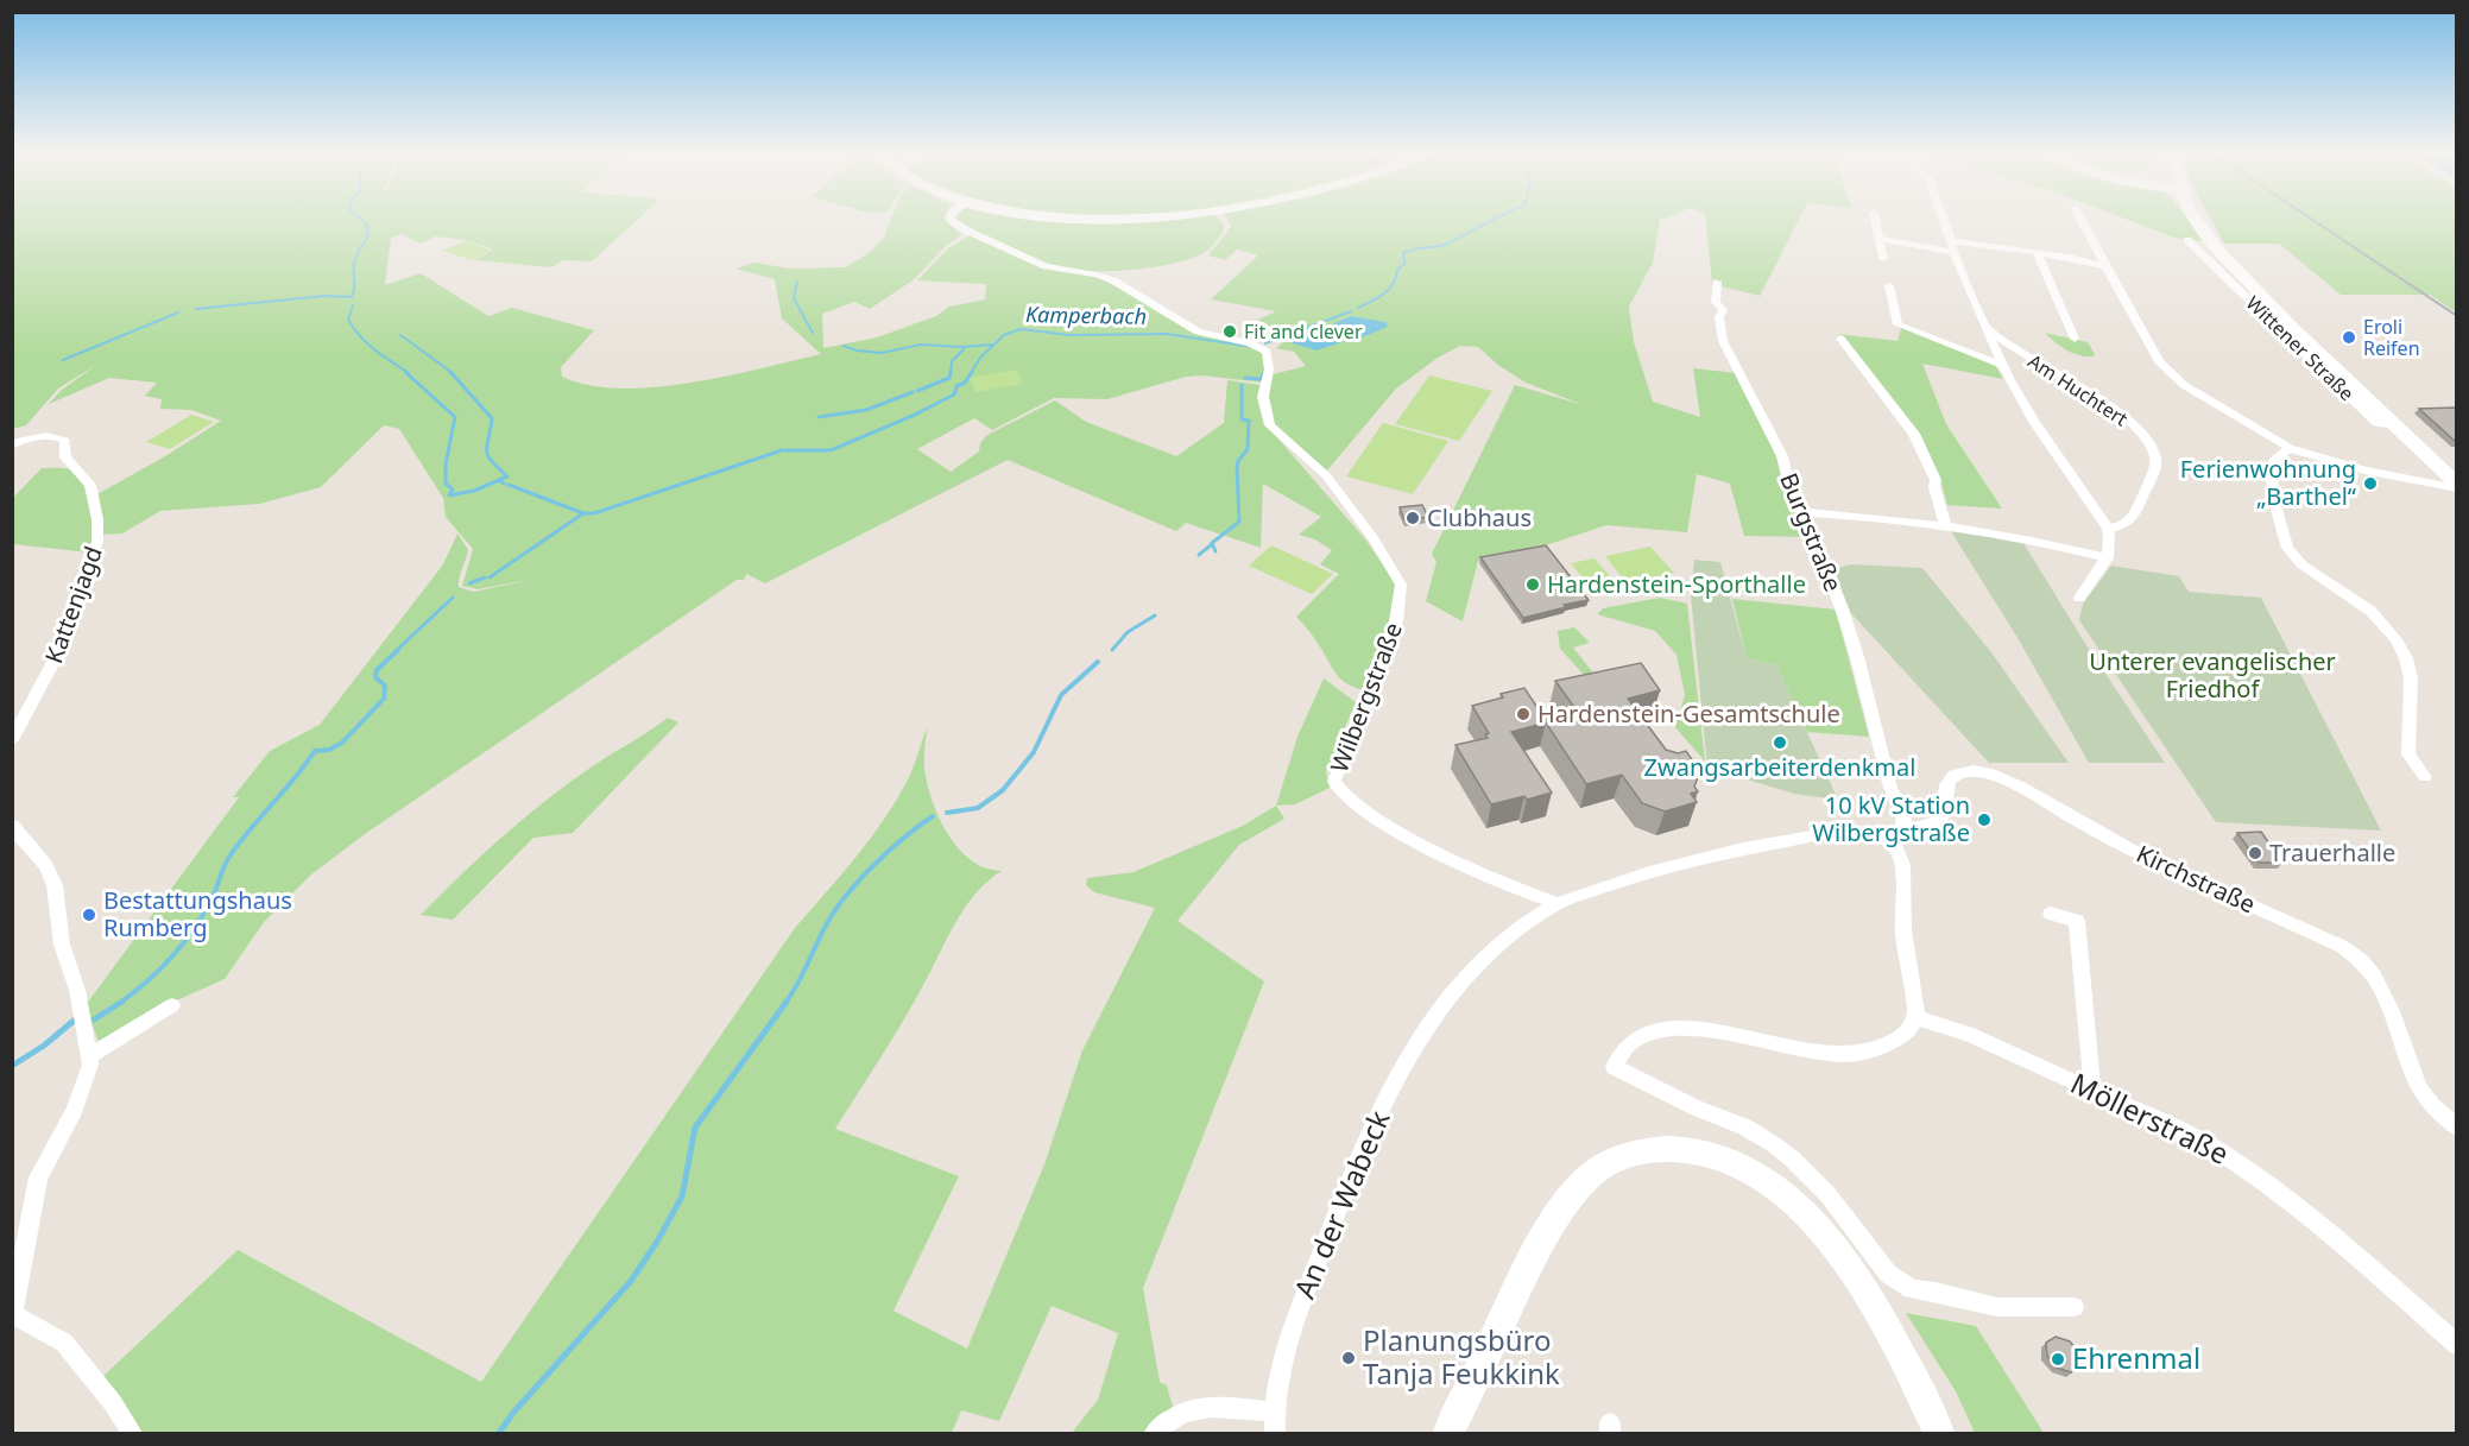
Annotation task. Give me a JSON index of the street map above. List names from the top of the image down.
{
  "streets": {
    "main road": ["Wittener Straße"],
    "street": [
      "Am Huchtert",
      "Burgstraße",
      "Kattenjagd",
      "Wilbergstraße",
      "Kirchstraße",
      "Möllerstraße",
      "An der Wabeck"
    ]
  },
  "crossings": [
    ["Burgstraße", "Kirchstraße"],
    ["Wilbergstraße", "An der Wabeck"],
    ["Kirchstraße", "An der Wabeck"]
  ],
  "water": ["Kamperbach"],
  "parks": ["Unterer evangelischer Friedhof"],
  "places": [
    "Fit and clever",
    "Eroli Reifen",
    "Ferienwohnung „Barthel“",
    "Clubhaus",
    "Hardenstein-Sporthalle",
    "Hardenstein-Gesamtschule",
    "Zwangsarbeiterdenkmal",
    "10 kV Station Wilbergstraße",
    "Trauerhalle",
    "Bestattungshaus Rumberg",
    "Planungsbüro Tanja Feukkink",
    "Ehrenmal"
  ]
}
